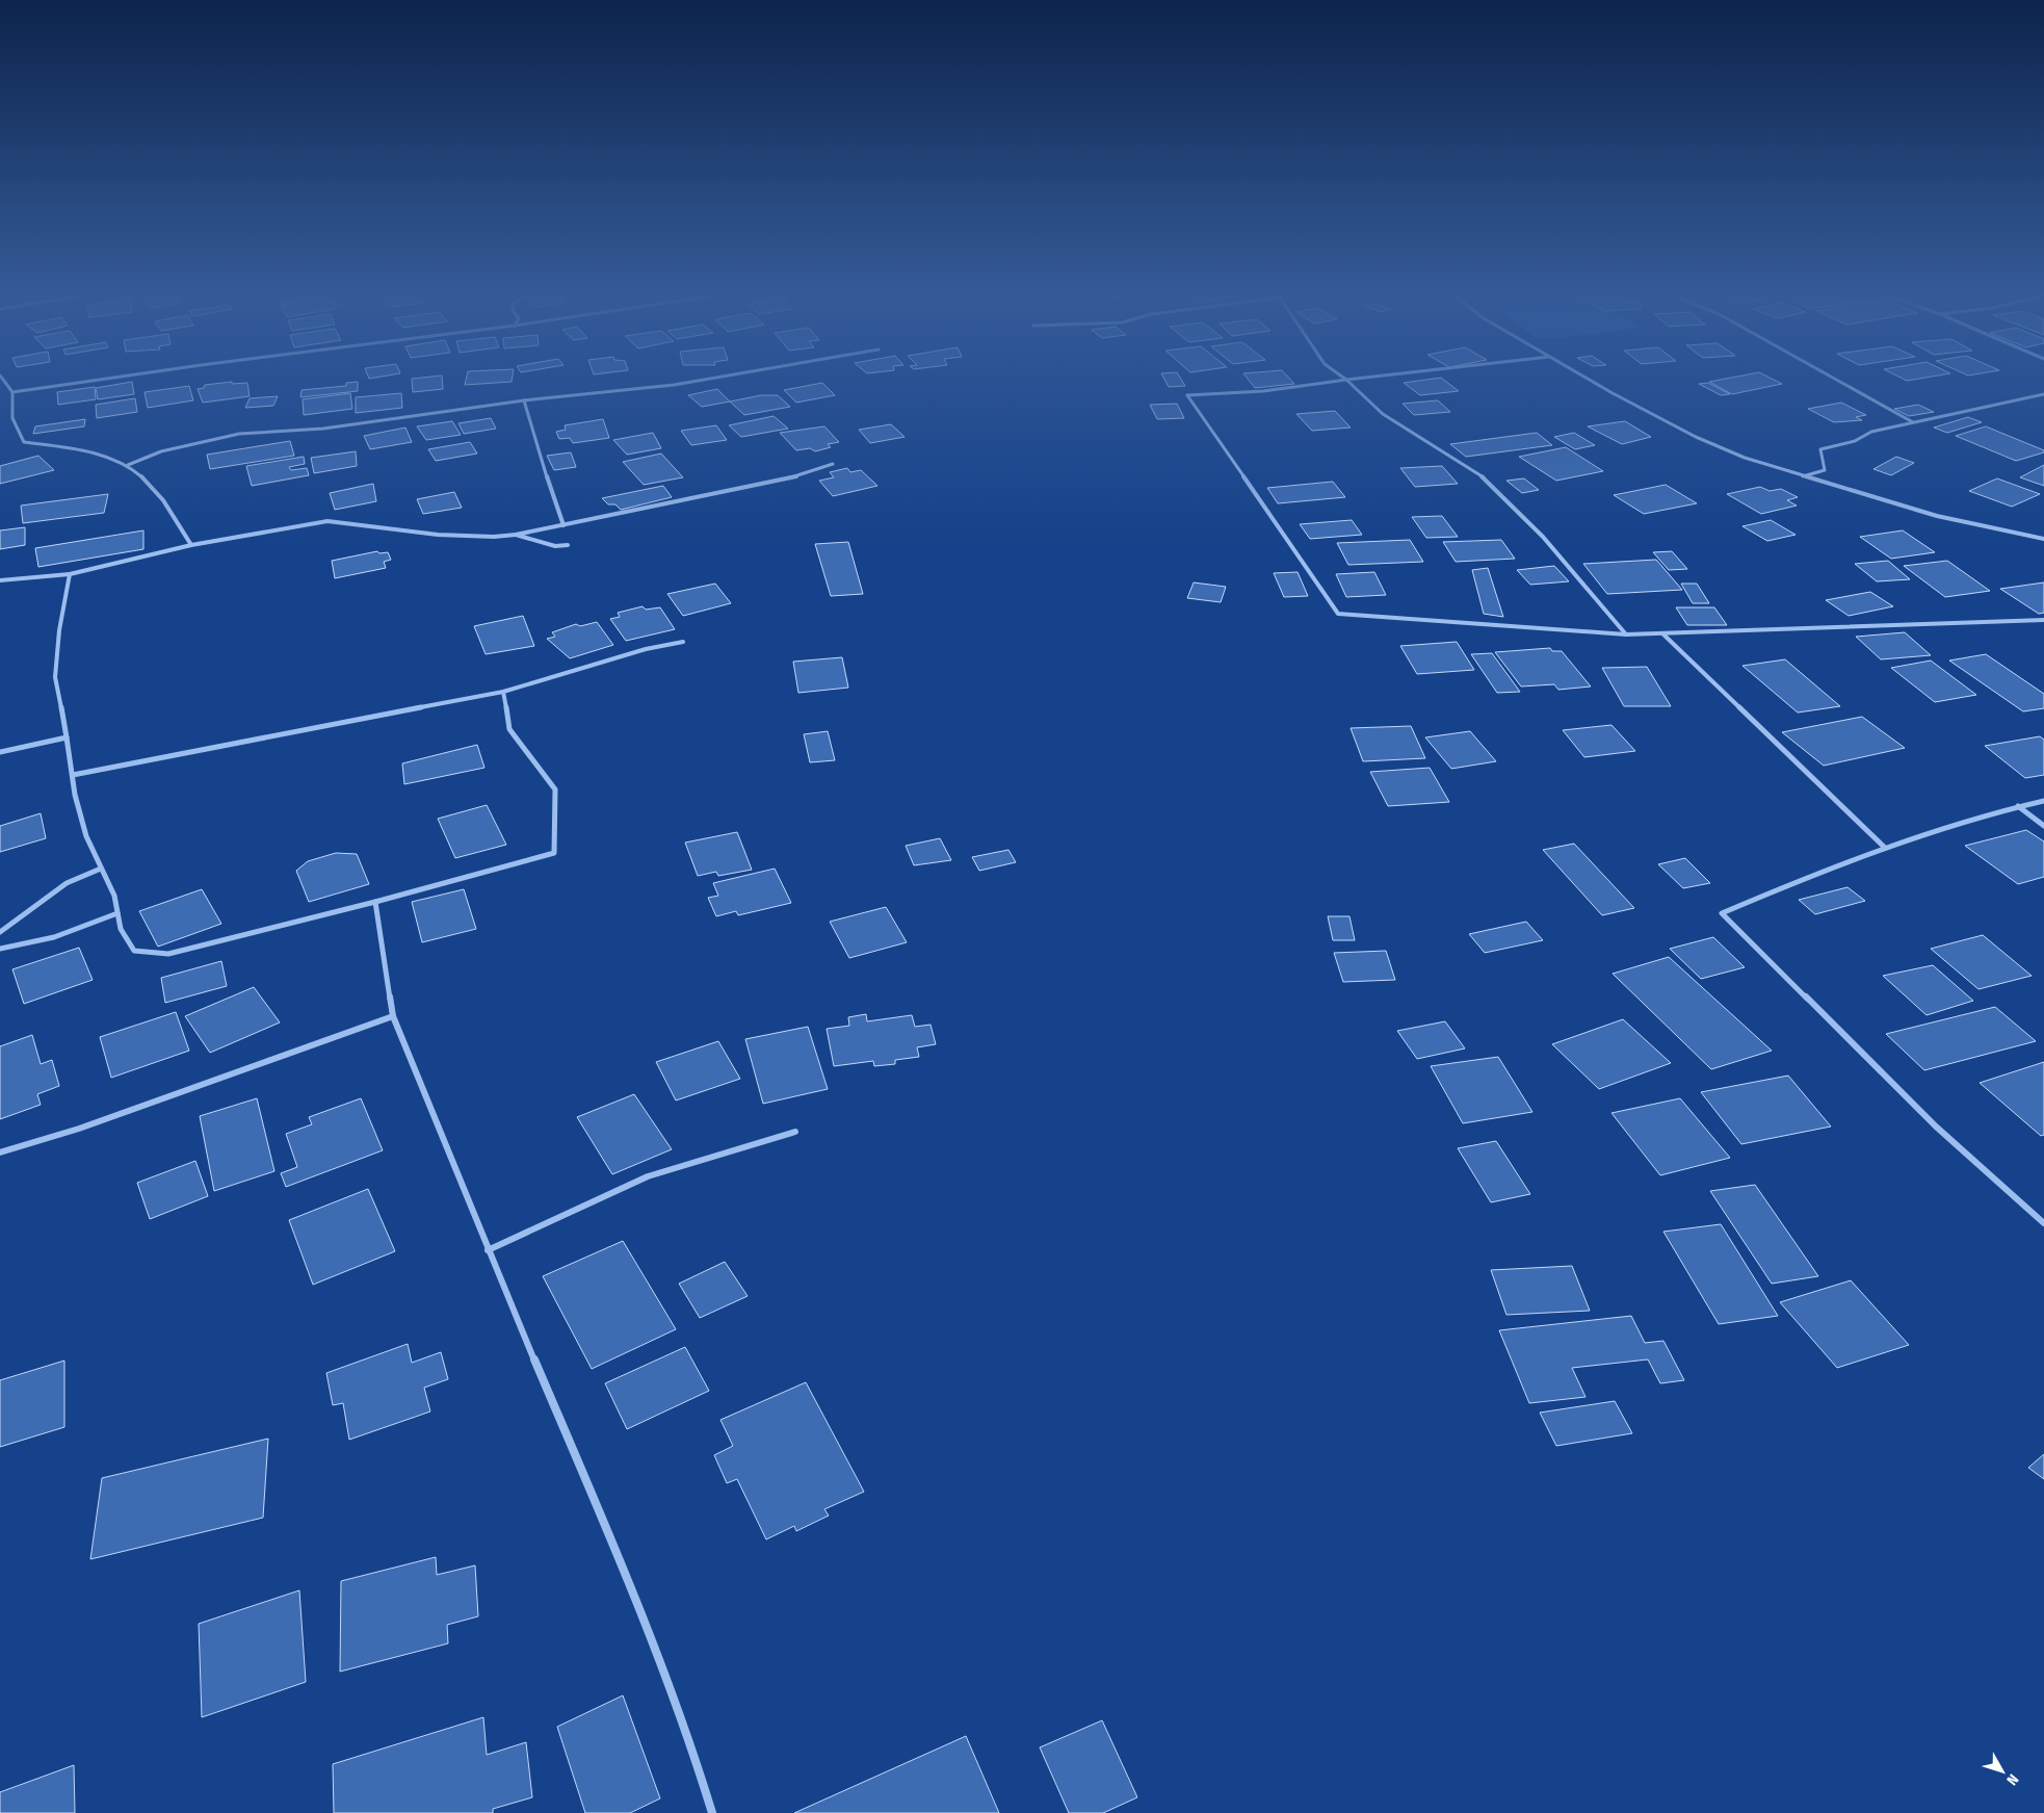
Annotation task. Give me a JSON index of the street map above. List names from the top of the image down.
{
  "north": "bottom right"
}
